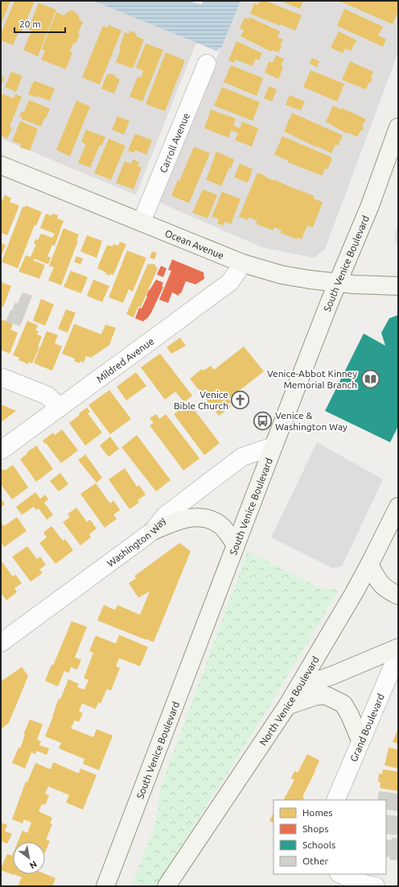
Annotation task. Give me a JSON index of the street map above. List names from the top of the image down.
{
  "streets": {
    "main road": ["Ocean Avenue", "South Venice Boulevard", "North Venice Boulevard"],
    "street": [
      "Carroll Avenue",
      "Mildred Avenue",
      "Washington Way",
      "Grand Boulevard"
    ]
  },
  "crossings": [
    ["Carroll Avenue", "Ocean Avenue"],
    ["Ocean Avenue", "South Venice Boulevard"],
    ["Ocean Avenue", "Mildred Avenue"],
    ["South Venice Boulevard", "Washington Way"]
  ],
  "places": {
    "library": ["Venice-Abbot Kinney Memorial Branch"],
    "church": ["Venice Bible Church"],
    "bus stop": ["Venice & Washington Way"]
  },
  "legend": [
    "Homes",
    "Shops",
    "Schools",
    "Other"
  ],
  "scale_bar": "20 m",
  "north": "bottom right"
}
